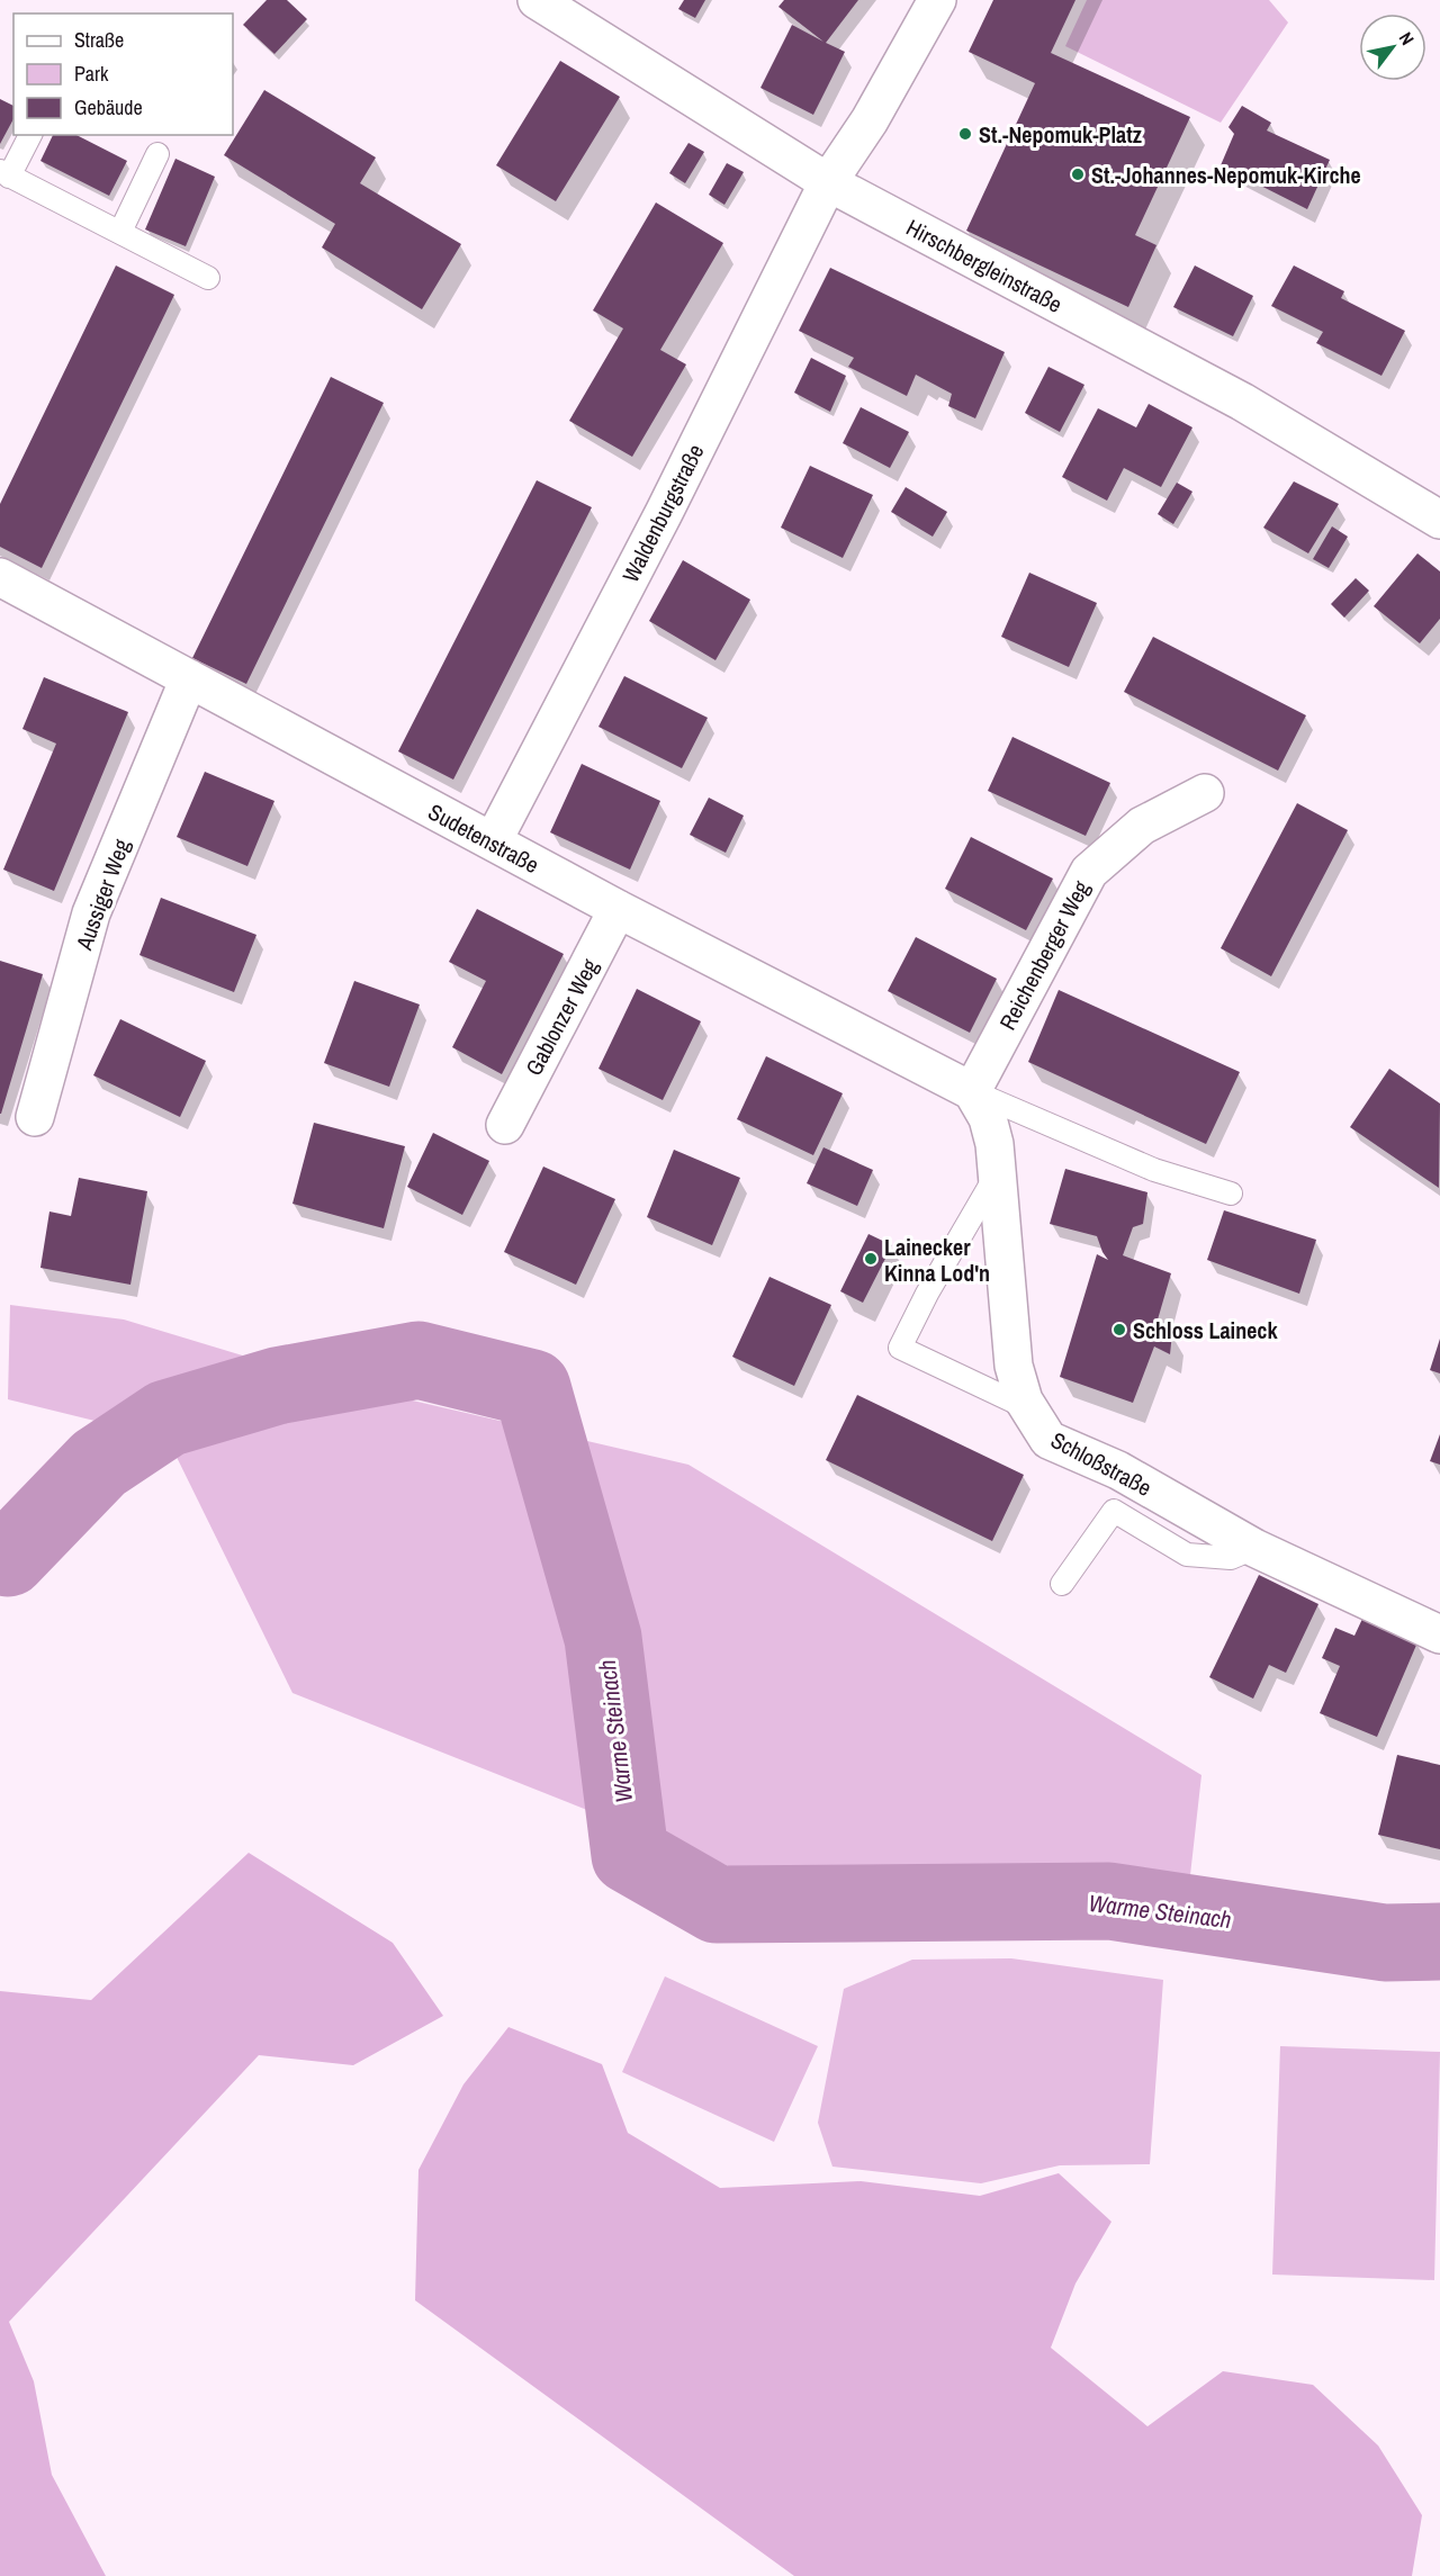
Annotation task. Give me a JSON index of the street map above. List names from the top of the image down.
{
  "streets": {
    "street": [
      "Hirschbergleinstraße",
      "Waldenburgstraße",
      "Sudetenstraße",
      "Aussiger Weg",
      "Reichenberger Weg",
      "Gablonzer Weg",
      "Schloßstraße"
    ]
  },
  "crossings": [
    ["Hirschbergleinstraße", "Waldenburgstraße"],
    ["Waldenburgstraße", "Sudetenstraße"],
    ["Sudetenstraße", "Aussiger Weg"],
    ["Sudetenstraße", "Reichenberger Weg"],
    ["Sudetenstraße", "Gablonzer Weg"],
    ["Sudetenstraße", "Schloßstraße"],
    ["Reichenberger Weg", "Schloßstraße"]
  ],
  "water": ["Warme Steinach"],
  "places": [
    "St.-Nepomuk-Platz",
    "St.-Johannes-Nepomuk-Kirche",
    "Lainecker Kinna Lod'n",
    "Schloss Laineck"
  ],
  "legend": ["Straße", "Park", "Gebäude"],
  "north": "top right"
}
